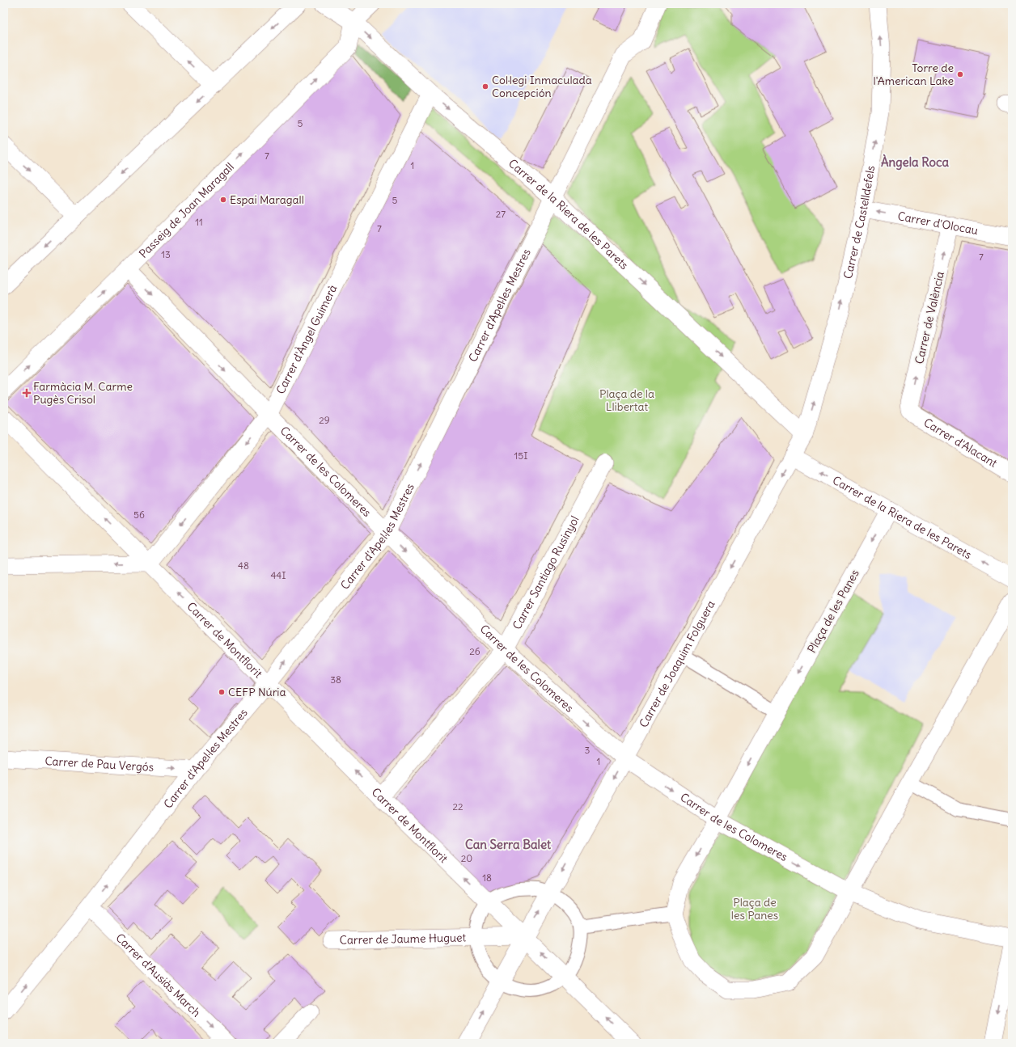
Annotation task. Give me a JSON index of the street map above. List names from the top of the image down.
{
  "streets": {
    "street": [
      "Passeig de Joan Maragall",
      "Carrer de la Riera de les Parets",
      "Carrer de Castelldefels",
      "Carrer d'Olocau",
      "Carrer d'Apel·les Mestres",
      "Carrer de València",
      "Carrer d'Àngel Guimerà",
      "Carrer d'Alacant",
      "Carrer de les Colomeres",
      "Carrer Santiago Rusinyol",
      "Plaça de les Panes",
      "Carrer de Montflorit",
      "Carrer de Joaquim Folguera",
      "Carrer de Pau Vergós",
      "Carrer de Jaume Huguet",
      "Carrer d'Ausiàs March"
    ]
  },
  "crossings": [
    ["Passeig de Joan Maragall", "Carrer de la Riera de les Parets"],
    ["Passeig de Joan Maragall", "Carrer de les Colomeres"],
    ["Carrer de la Riera de les Parets", "Carrer de Castelldefels"],
    ["Carrer de la Riera de les Parets", "Carrer d'Apel·les Mestres"],
    ["Carrer de la Riera de les Parets", "Carrer d'Àngel Guimerà"],
    ["Carrer de la Riera de les Parets", "Plaça de les Panes"],
    ["Carrer de la Riera de les Parets", "Carrer de Joaquim Folguera"],
    ["Carrer de Castelldefels", "Carrer d'Olocau"],
    ["Carrer de Castelldefels", "Carrer de Joaquim Folguera"],
    ["Carrer d'Olocau", "Carrer de València"],
    ["Carrer d'Apel·les Mestres", "Carrer de les Colomeres"],
    ["Carrer d'Apel·les Mestres", "Carrer de Montflorit"],
    ["Carrer d'Apel·les Mestres", "Carrer de Pau Vergós"],
    ["Carrer d'Apel·les Mestres", "Carrer d'Ausiàs March"],
    ["Carrer de València", "Carrer d'Alacant"],
    ["Carrer d'Àngel Guimerà", "Carrer de les Colomeres"],
    ["Carrer d'Àngel Guimerà", "Carrer de Montflorit"],
    ["Carrer de les Colomeres", "Carrer Santiago Rusinyol"],
    ["Carrer de les Colomeres", "Plaça de les Panes"],
    ["Carrer de les Colomeres", "Carrer de Joaquim Folguera"],
    ["Carrer Santiago Rusinyol", "Carrer de Montflorit"],
    ["Carrer de Montflorit", "Carrer de Joaquim Folguera"],
    ["Carrer de Montflorit", "Carrer de Jaume Huguet"],
    ["Carrer de Joaquim Folguera", "Carrer de Jaume Huguet"]
  ],
  "one_way": [
    "Carrer de Castelldefels",
    "Carrer d'Olocau",
    "Carrer d'Apel·les Mestres",
    "Carrer de València",
    "Carrer de les Colomeres",
    "Carrer de Montflorit",
    "Carrer de Pau Vergós",
    "Carrer d'Ausiàs March"
  ],
  "districts": ["Àngela Roca", "Can Serra Balet"],
  "parks": ["Plaça de la Llibertat", "Plaça de les Panes"],
  "places": {
    "other": [
      "Torre de l'American Lake",
      "Col·legi Inmaculada Concepción",
      "Espai Maragall",
      "CEFP Núria"
    ],
    "health": ["Farmàcia M. Carme Pugès Crisol"]
  },
  "house_numbers": [
    "5",
    "7",
    "1",
    "5",
    "27",
    "11",
    "7",
    "13",
    "7",
    "29",
    "15I",
    "56",
    "48",
    "44I",
    "26",
    "38",
    "3",
    "1",
    "22",
    "20",
    "18"
  ]
}
